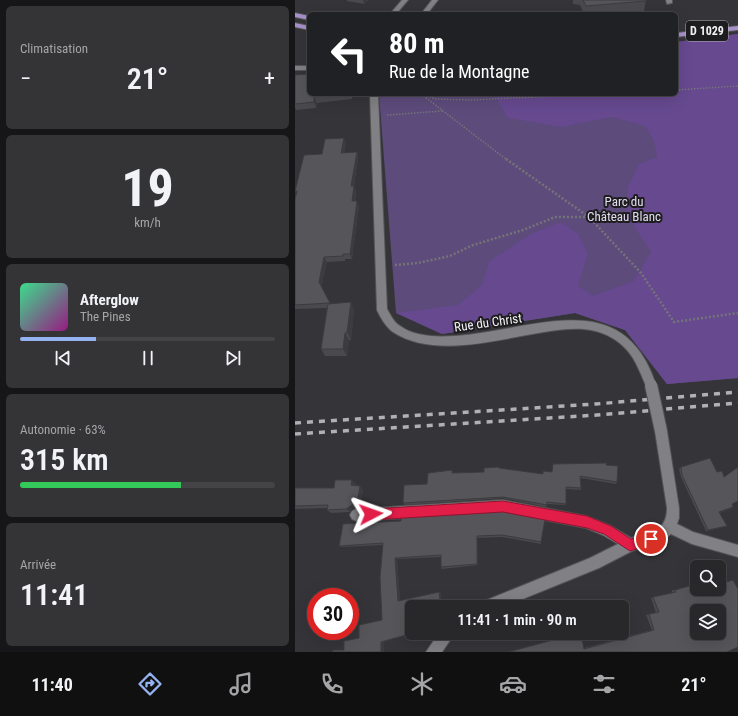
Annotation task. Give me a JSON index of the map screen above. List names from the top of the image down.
{
  "streets": {
    "main road": ["D 1029"],
    "street": ["Rue du Christ"]
  },
  "parks": ["Parc du Château Blanc"],
  "page": {
    "tile": [
      "Climatisation",
      ["19", "km/h"],
      ["Autonomie · 63%", "315 km"],
      ["Arrivée", "11:41"]
    ],
    "turn": ["80 m", "Rue de la Montagne"],
    "heat": ["−", "21°", "+"],
    "song": ["Afterglow", "The Pines"],
    "limit": "30",
    "trip": "11:41 · 1 min · 90 m",
    "tabs": ["11:40", "21°"]
  }
}
